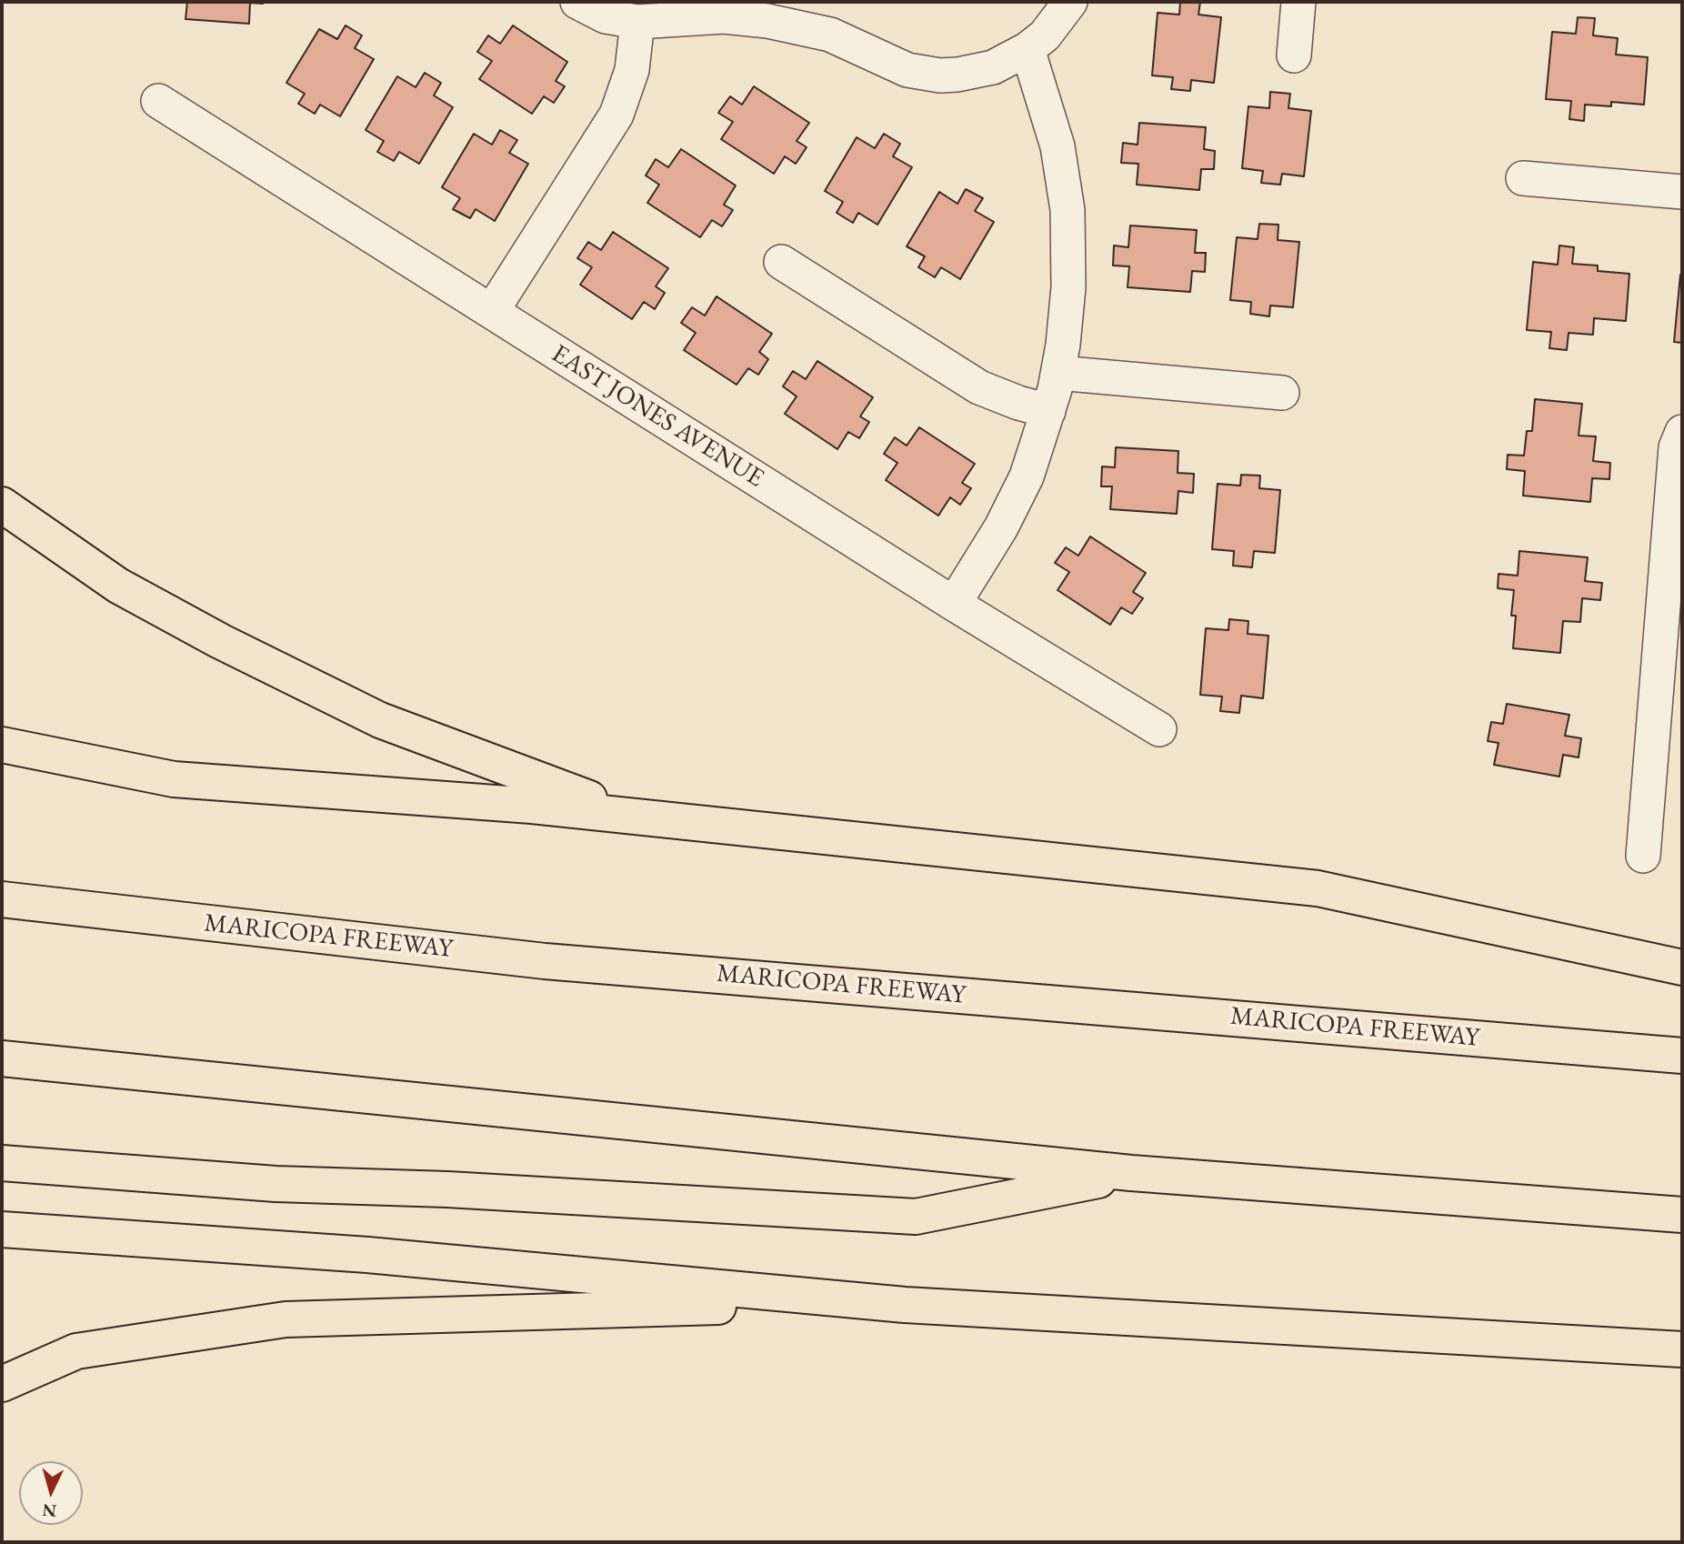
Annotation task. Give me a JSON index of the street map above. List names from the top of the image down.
{
  "streets": {
    "highway": ["MARICOPA FREEWAY"],
    "street": ["EAST JONES AVENUE"]
  },
  "north": "bottom"
}
